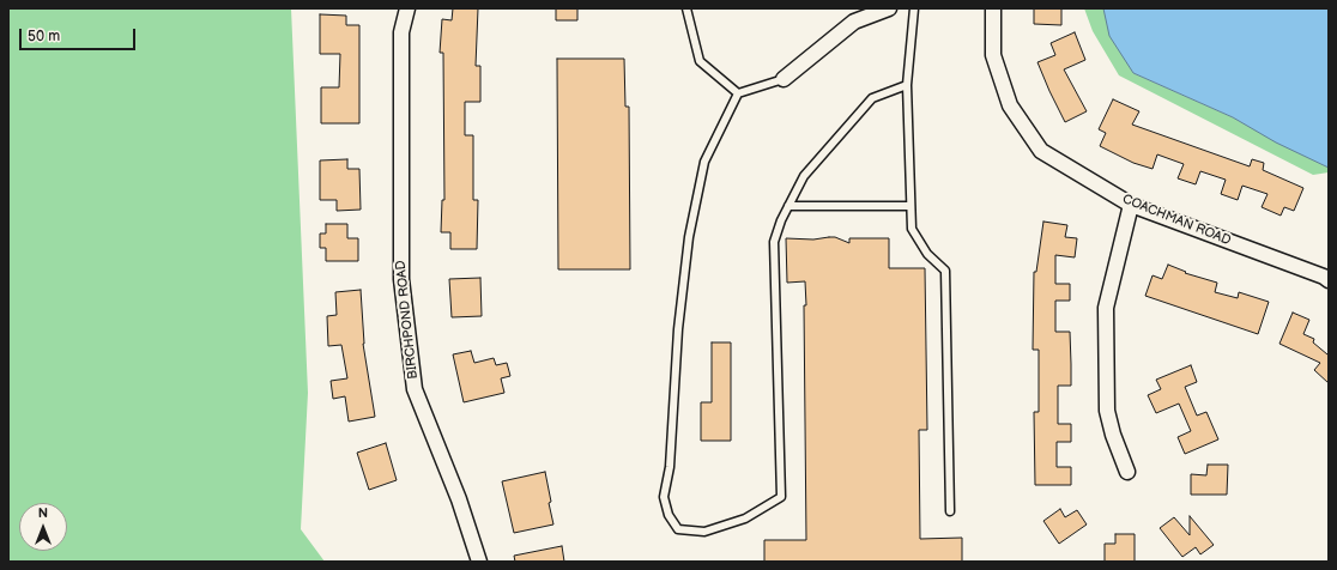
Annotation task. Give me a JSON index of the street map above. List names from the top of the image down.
{
  "streets": {
    "street": ["COACHMAN ROAD", "BIRCHPOND ROAD"]
  },
  "scale_bar": "50 m",
  "north": "top"
}
